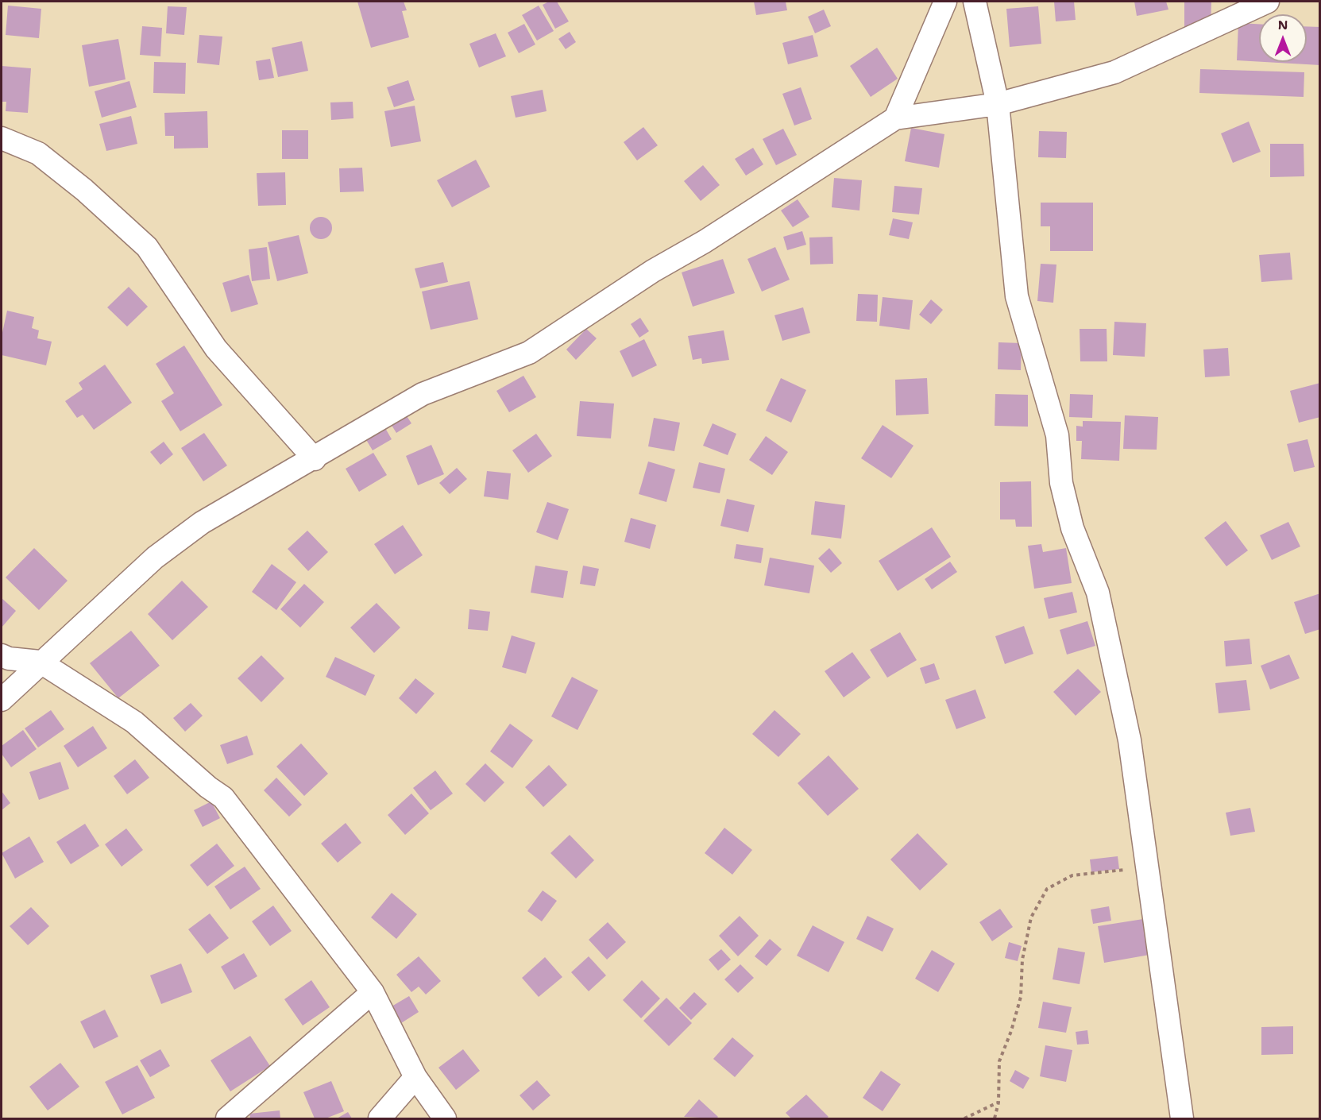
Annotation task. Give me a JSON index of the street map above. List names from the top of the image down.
{
  "north": "top"
}
